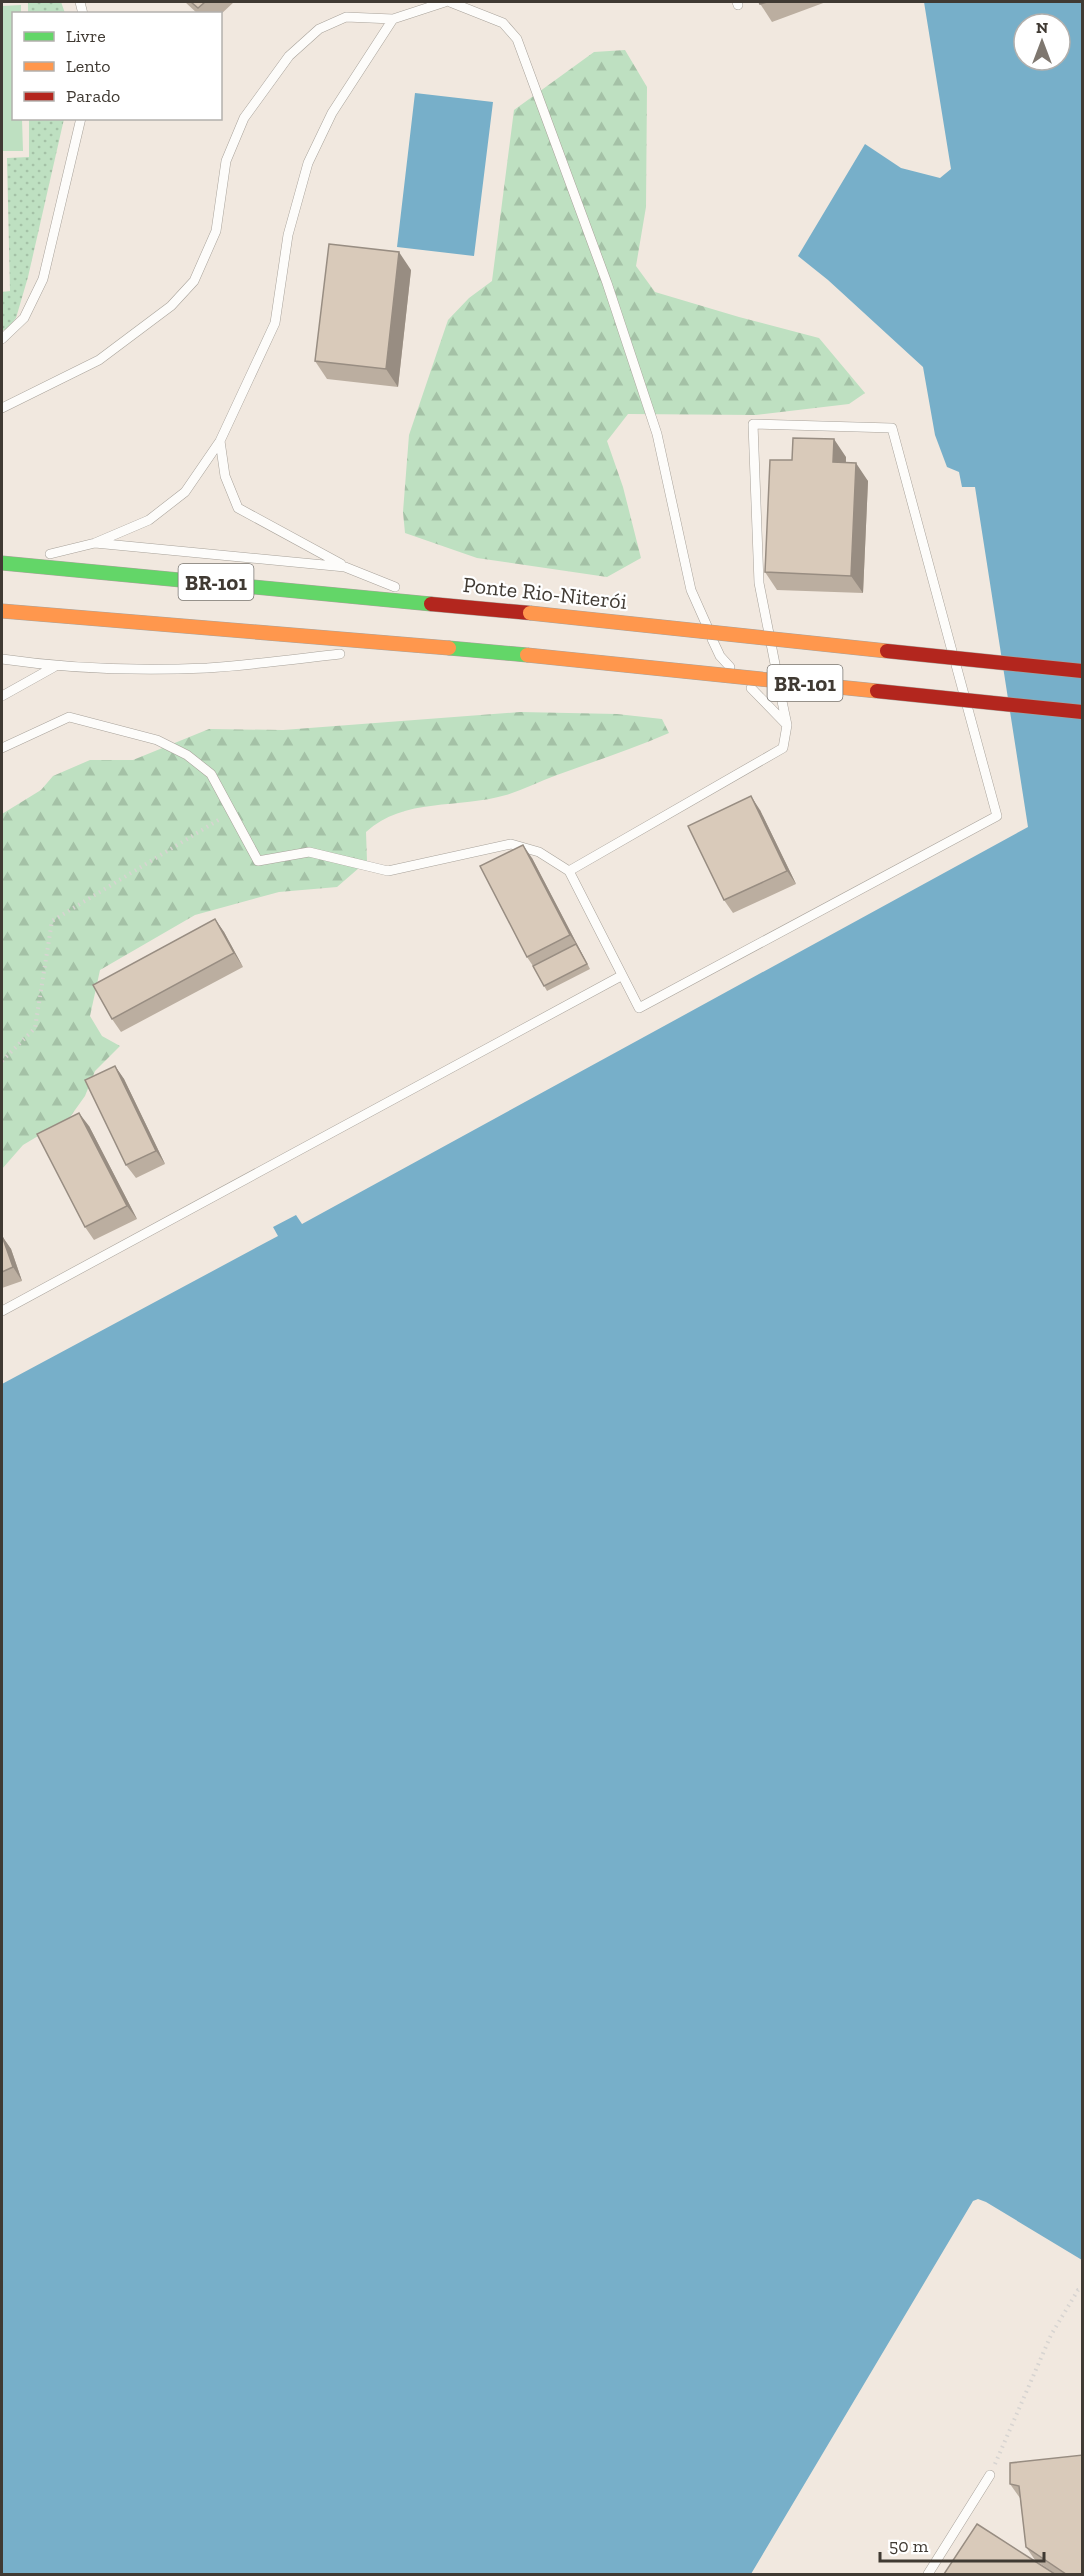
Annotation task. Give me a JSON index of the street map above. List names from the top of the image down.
{
  "streets": {
    "highway": ["BR-101", "Ponte Rio-Niterói"]
  },
  "legend": ["Livre", "Lento", "Parado"],
  "scale_bar": "50 m",
  "north": "top"
}
